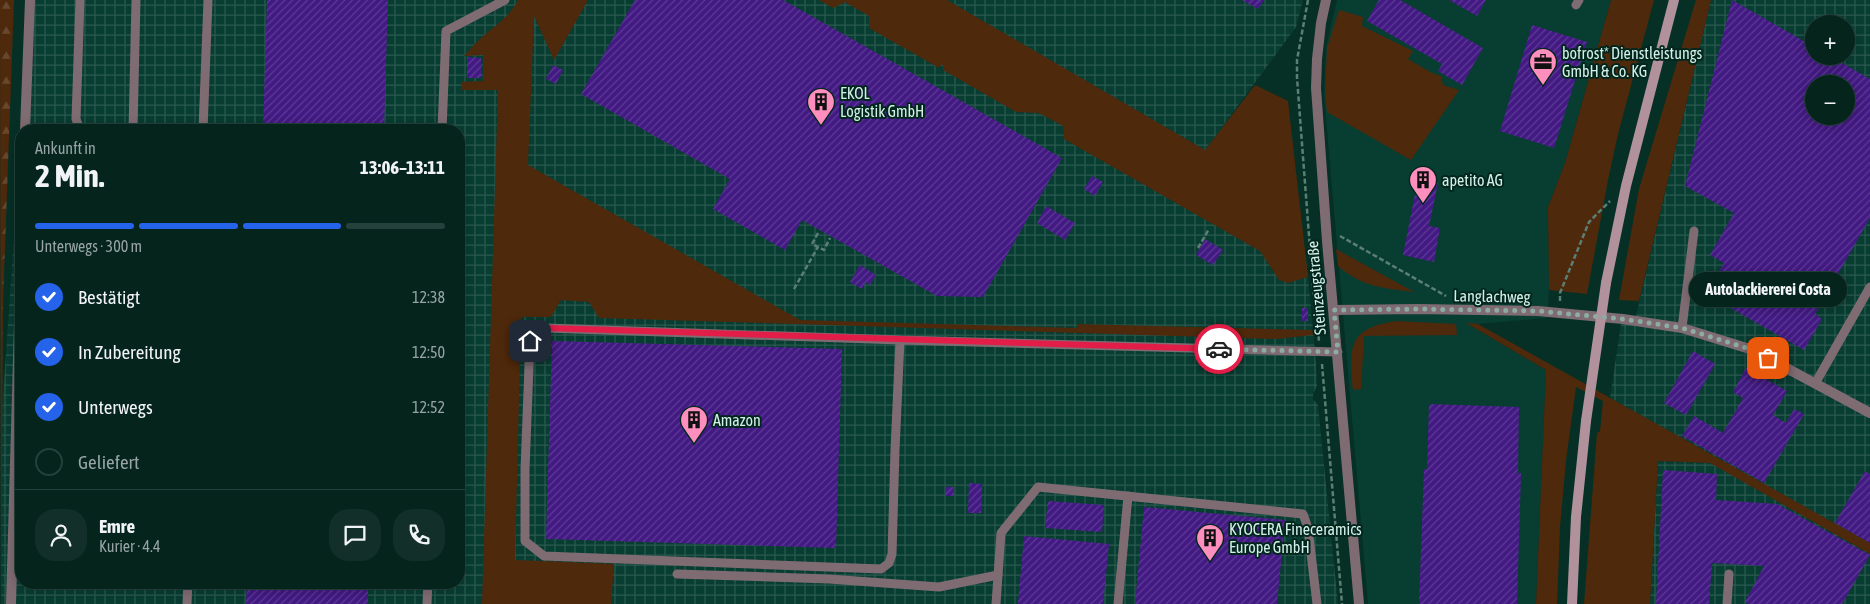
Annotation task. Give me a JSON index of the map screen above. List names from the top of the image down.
{
  "streets": {
    "street": ["Steinzeugstraße", "Langlachweg"]
  },
  "crossings": [
    ["Steinzeugstraße", "Langlachweg"]
  ],
  "places": {
    "office": ["bofrost* Dienstleistungs GmbH & Co. KG"],
    "building": [
      "EKOL Logistik GmbH",
      "apetito AG",
      "Amazon",
      "KYOCERA Fineceramics Europe GmbH"
    ],
    "other": ["Autolackiererei Costa"]
  },
  "page": {
    "map_buttons": ["+", "−"],
    "heading": ["2 Min.", "Ankunft in", "13:06–13:11"],
    "panel": ["Emre", "Kurier · 4.4"],
    "bar": "Unterwegs · 300 m",
    "list": [
      ["Bestätigt", "12:38"],
      ["In Zubereitung", "12:50"],
      ["Unterwegs", "12:52"],
      "Geliefert"
    ],
    "bubble": "Autolackiererei Costa"
  }
}
